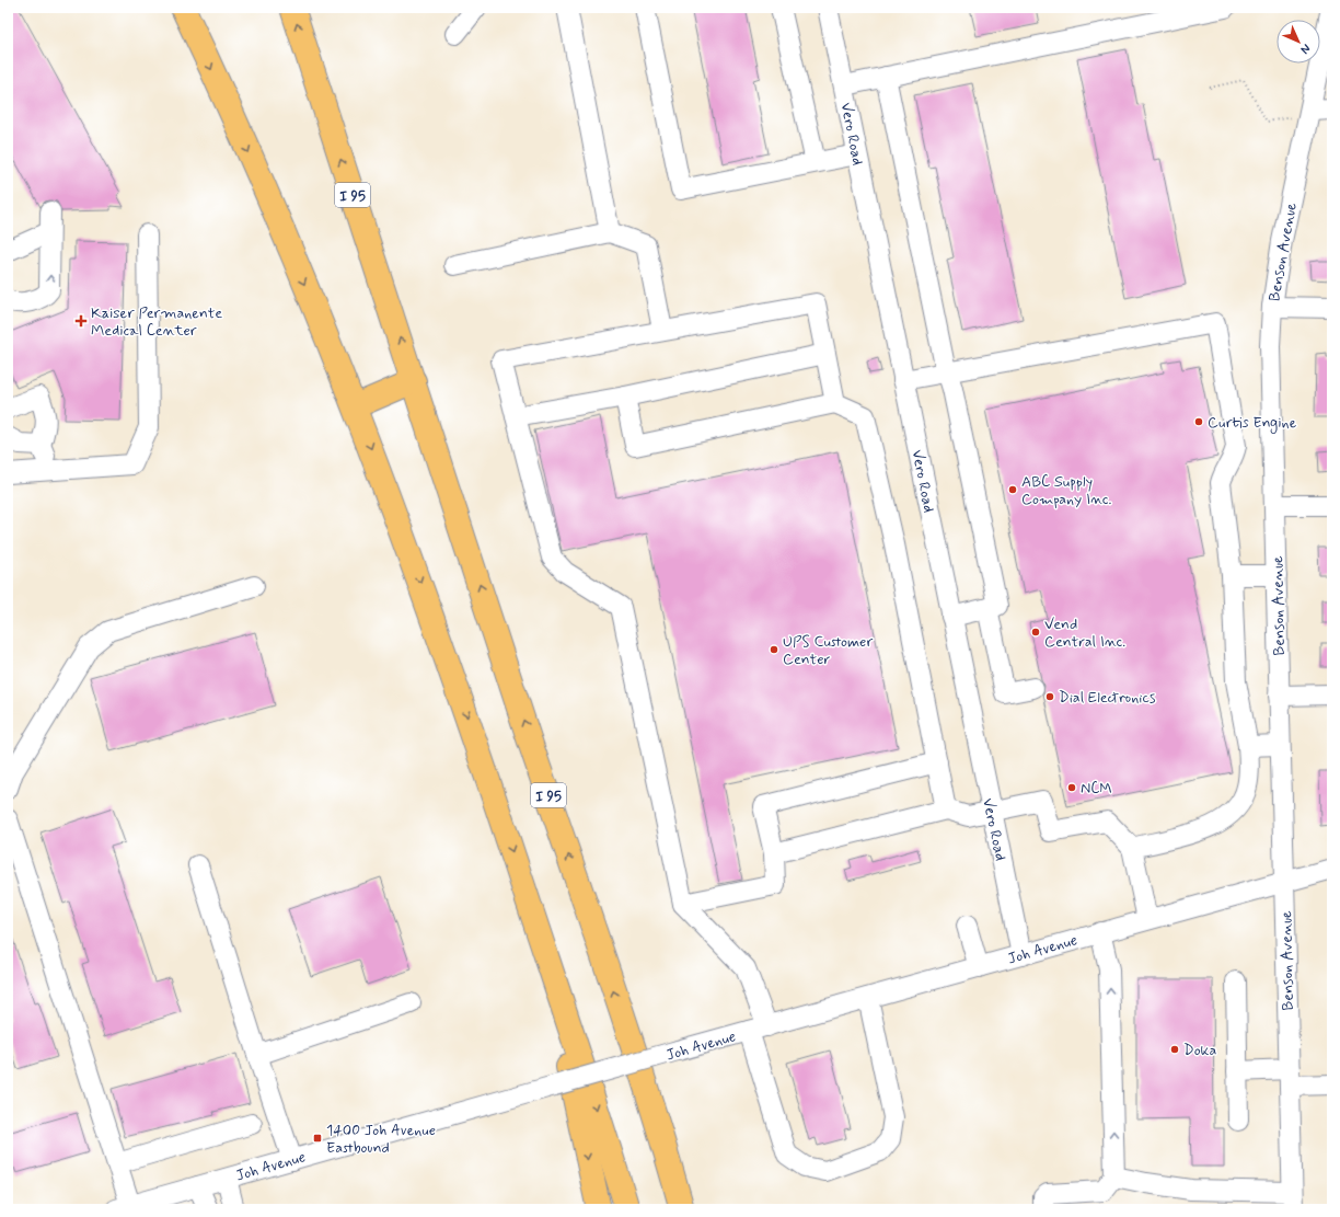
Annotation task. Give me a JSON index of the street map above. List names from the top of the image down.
{
  "streets": {
    "highway": ["I 95"],
    "street": ["Vero Road", "Benson Avenue", "Joh Avenue"]
  },
  "crossings": [
    ["Vero Road", "Joh Avenue"],
    ["Benson Avenue", "Joh Avenue"]
  ],
  "places": {
    "health": ["Kaiser Permanente Medical Center"],
    "other": [
      "Curtis Engine",
      "ABC Supply Company Inc.",
      "Vend Central Inc.",
      "UPS Customer Center",
      "Dial Electronics",
      "NCM",
      "Doka"
    ],
    "transit": ["1400 Joh Avenue Eastbound"]
  },
  "north": "bottom right"
}
